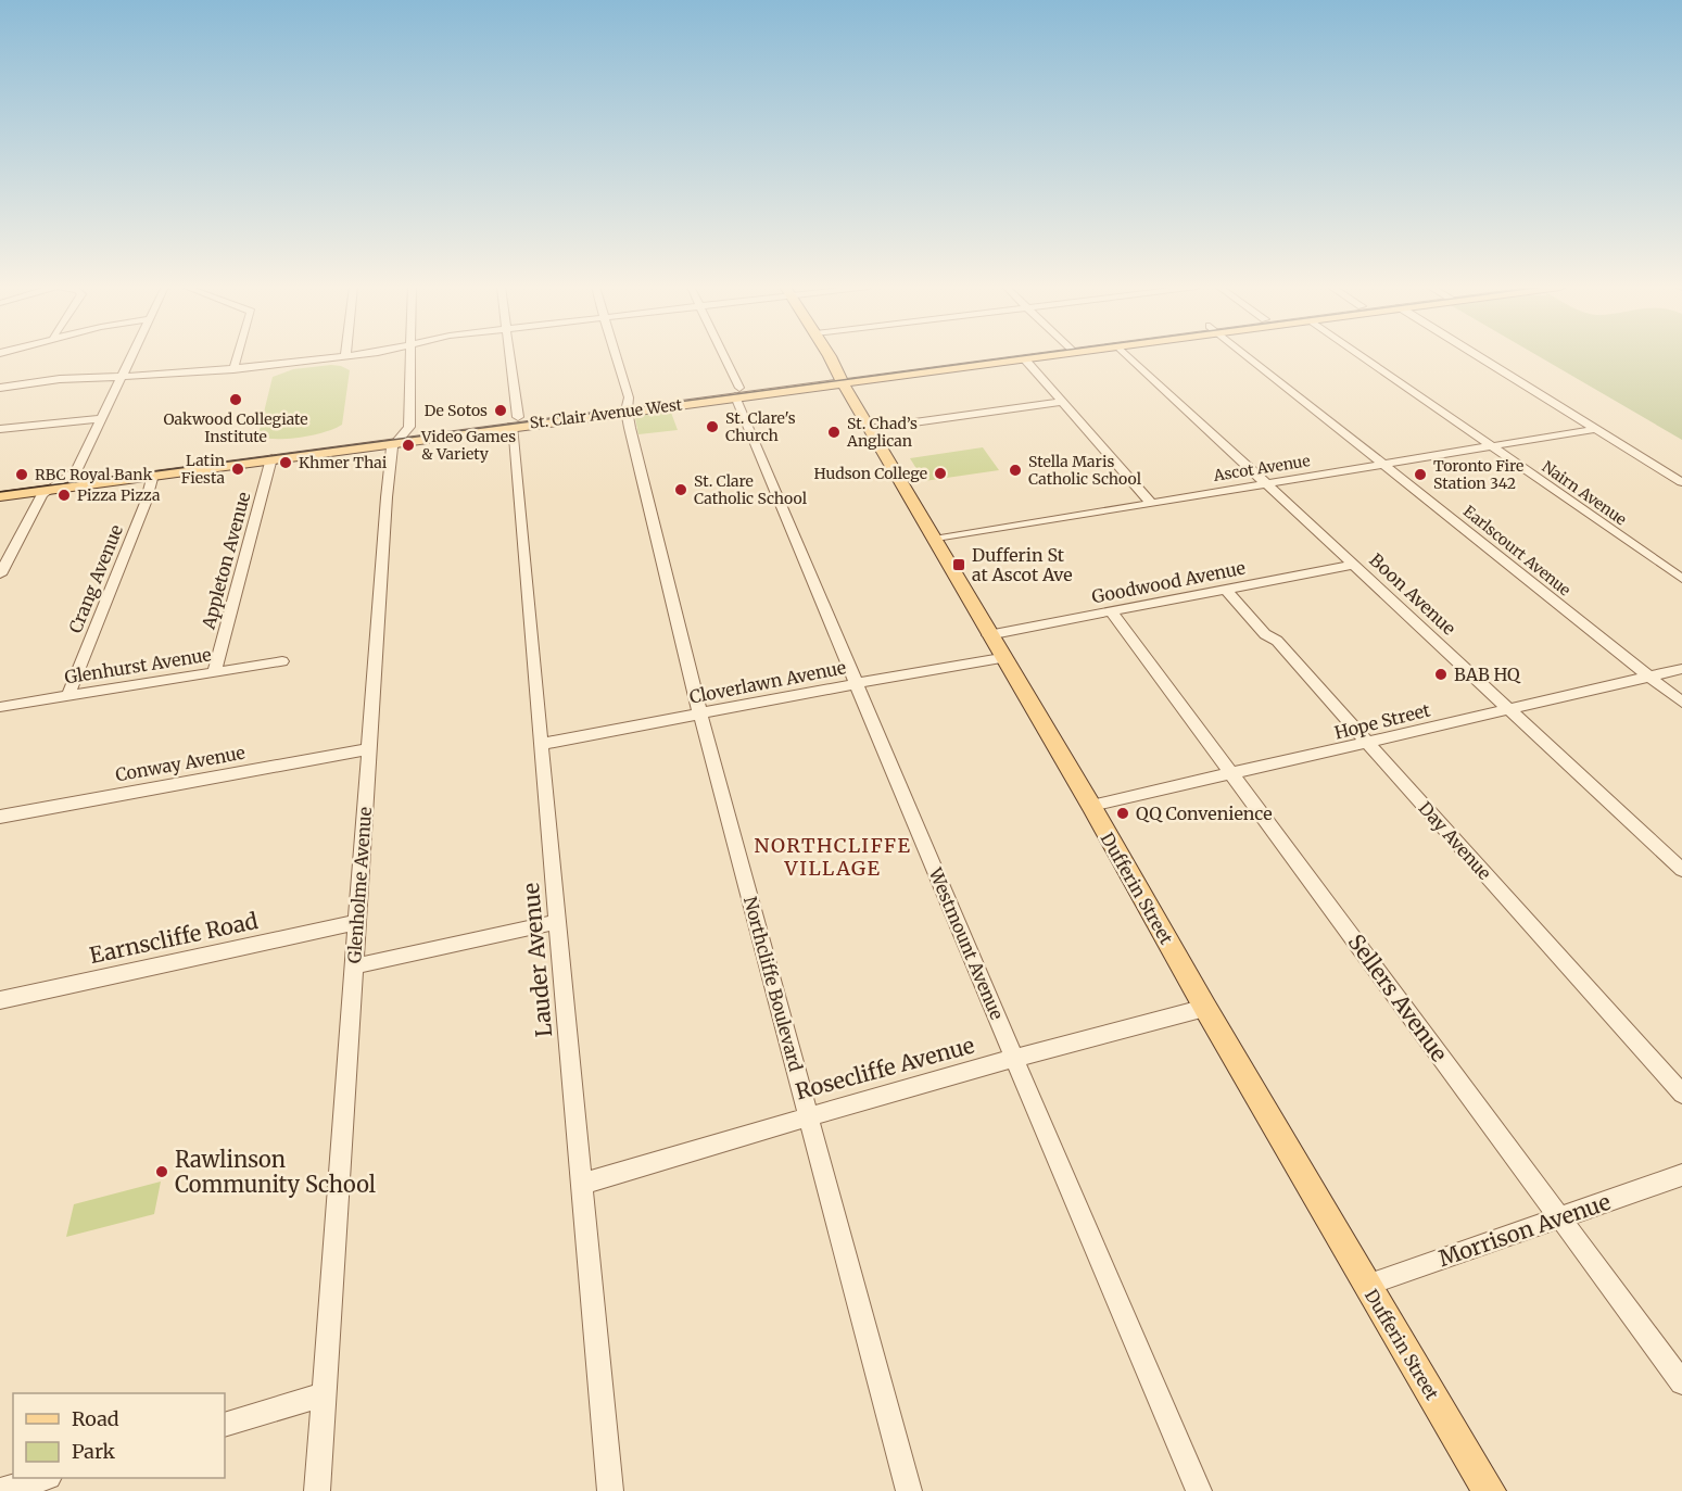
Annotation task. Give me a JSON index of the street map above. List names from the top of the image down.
{
  "streets": {
    "main road": ["St. Clair Avenue West", "Dufferin Street"],
    "street": [
      "Ascot Avenue",
      "Nairn Avenue",
      "Earlscourt Avenue",
      "Appleton Avenue",
      "Crang Avenue",
      "Goodwood Avenue",
      "Boon Avenue",
      "Glenhurst Avenue",
      "Cloverlawn Avenue",
      "Hope Street",
      "Conway Avenue",
      "Day Avenue",
      "Glenholme Avenue",
      "Earnscliffe Road",
      "Westmount Avenue",
      "Lauder Avenue",
      "Northcliffe Boulevard",
      "Sellers Avenue",
      "Rosecliffe Avenue",
      "Morrison Avenue"
    ]
  },
  "crossings": [
    ["St. Clair Avenue West", "Appleton Avenue"],
    ["St. Clair Avenue West", "Crang Avenue"],
    ["St. Clair Avenue West", "Glenholme Avenue"],
    ["St. Clair Avenue West", "Dufferin Street"],
    ["St. Clair Avenue West", "Westmount Avenue"],
    ["St. Clair Avenue West", "Lauder Avenue"],
    ["St. Clair Avenue West", "Northcliffe Boulevard"],
    ["Ascot Avenue", "Nairn Avenue"],
    ["Ascot Avenue", "Earlscourt Avenue"],
    ["Ascot Avenue", "Boon Avenue"],
    ["Ascot Avenue", "Dufferin Street"],
    ["Earlscourt Avenue", "Hope Street"],
    ["Appleton Avenue", "Glenhurst Avenue"],
    ["Crang Avenue", "Glenhurst Avenue"],
    ["Goodwood Avenue", "Boon Avenue"],
    ["Goodwood Avenue", "Day Avenue"],
    ["Goodwood Avenue", "Dufferin Street"],
    ["Goodwood Avenue", "Sellers Avenue"],
    ["Boon Avenue", "Hope Street"],
    ["Cloverlawn Avenue", "Dufferin Street"],
    ["Cloverlawn Avenue", "Westmount Avenue"],
    ["Cloverlawn Avenue", "Lauder Avenue"],
    ["Cloverlawn Avenue", "Northcliffe Boulevard"],
    ["Hope Street", "Day Avenue"],
    ["Hope Street", "Dufferin Street"],
    ["Hope Street", "Sellers Avenue"],
    ["Conway Avenue", "Glenholme Avenue"],
    ["Glenholme Avenue", "Earnscliffe Road"],
    ["Dufferin Street", "Rosecliffe Avenue"],
    ["Dufferin Street", "Morrison Avenue"],
    ["Westmount Avenue", "Rosecliffe Avenue"],
    ["Lauder Avenue", "Rosecliffe Avenue"],
    ["Northcliffe Boulevard", "Rosecliffe Avenue"],
    ["Sellers Avenue", "Morrison Avenue"]
  ],
  "districts": ["NORTHCLIFFE VILLAGE"],
  "places": {
    "other": [
      "Oakwood Collegiate Institute",
      "De Sotos",
      "St. Clare's Church",
      "St. Chad’s Anglican",
      "Video Games & Variety",
      "Khmer Thai",
      "Latin Fiesta",
      "Stella Maris Catholic School",
      "Hudson College",
      "RBC Royal Bank",
      "Toronto Fire Station 342",
      "St. Clare Catholic School",
      "Pizza Pizza",
      "BAB HQ",
      "QQ Convenience",
      "Rawlinson Community School"
    ],
    "transit": ["Dufferin St at Ascot Ave"]
  },
  "legend": ["Road", "Park"]
}
